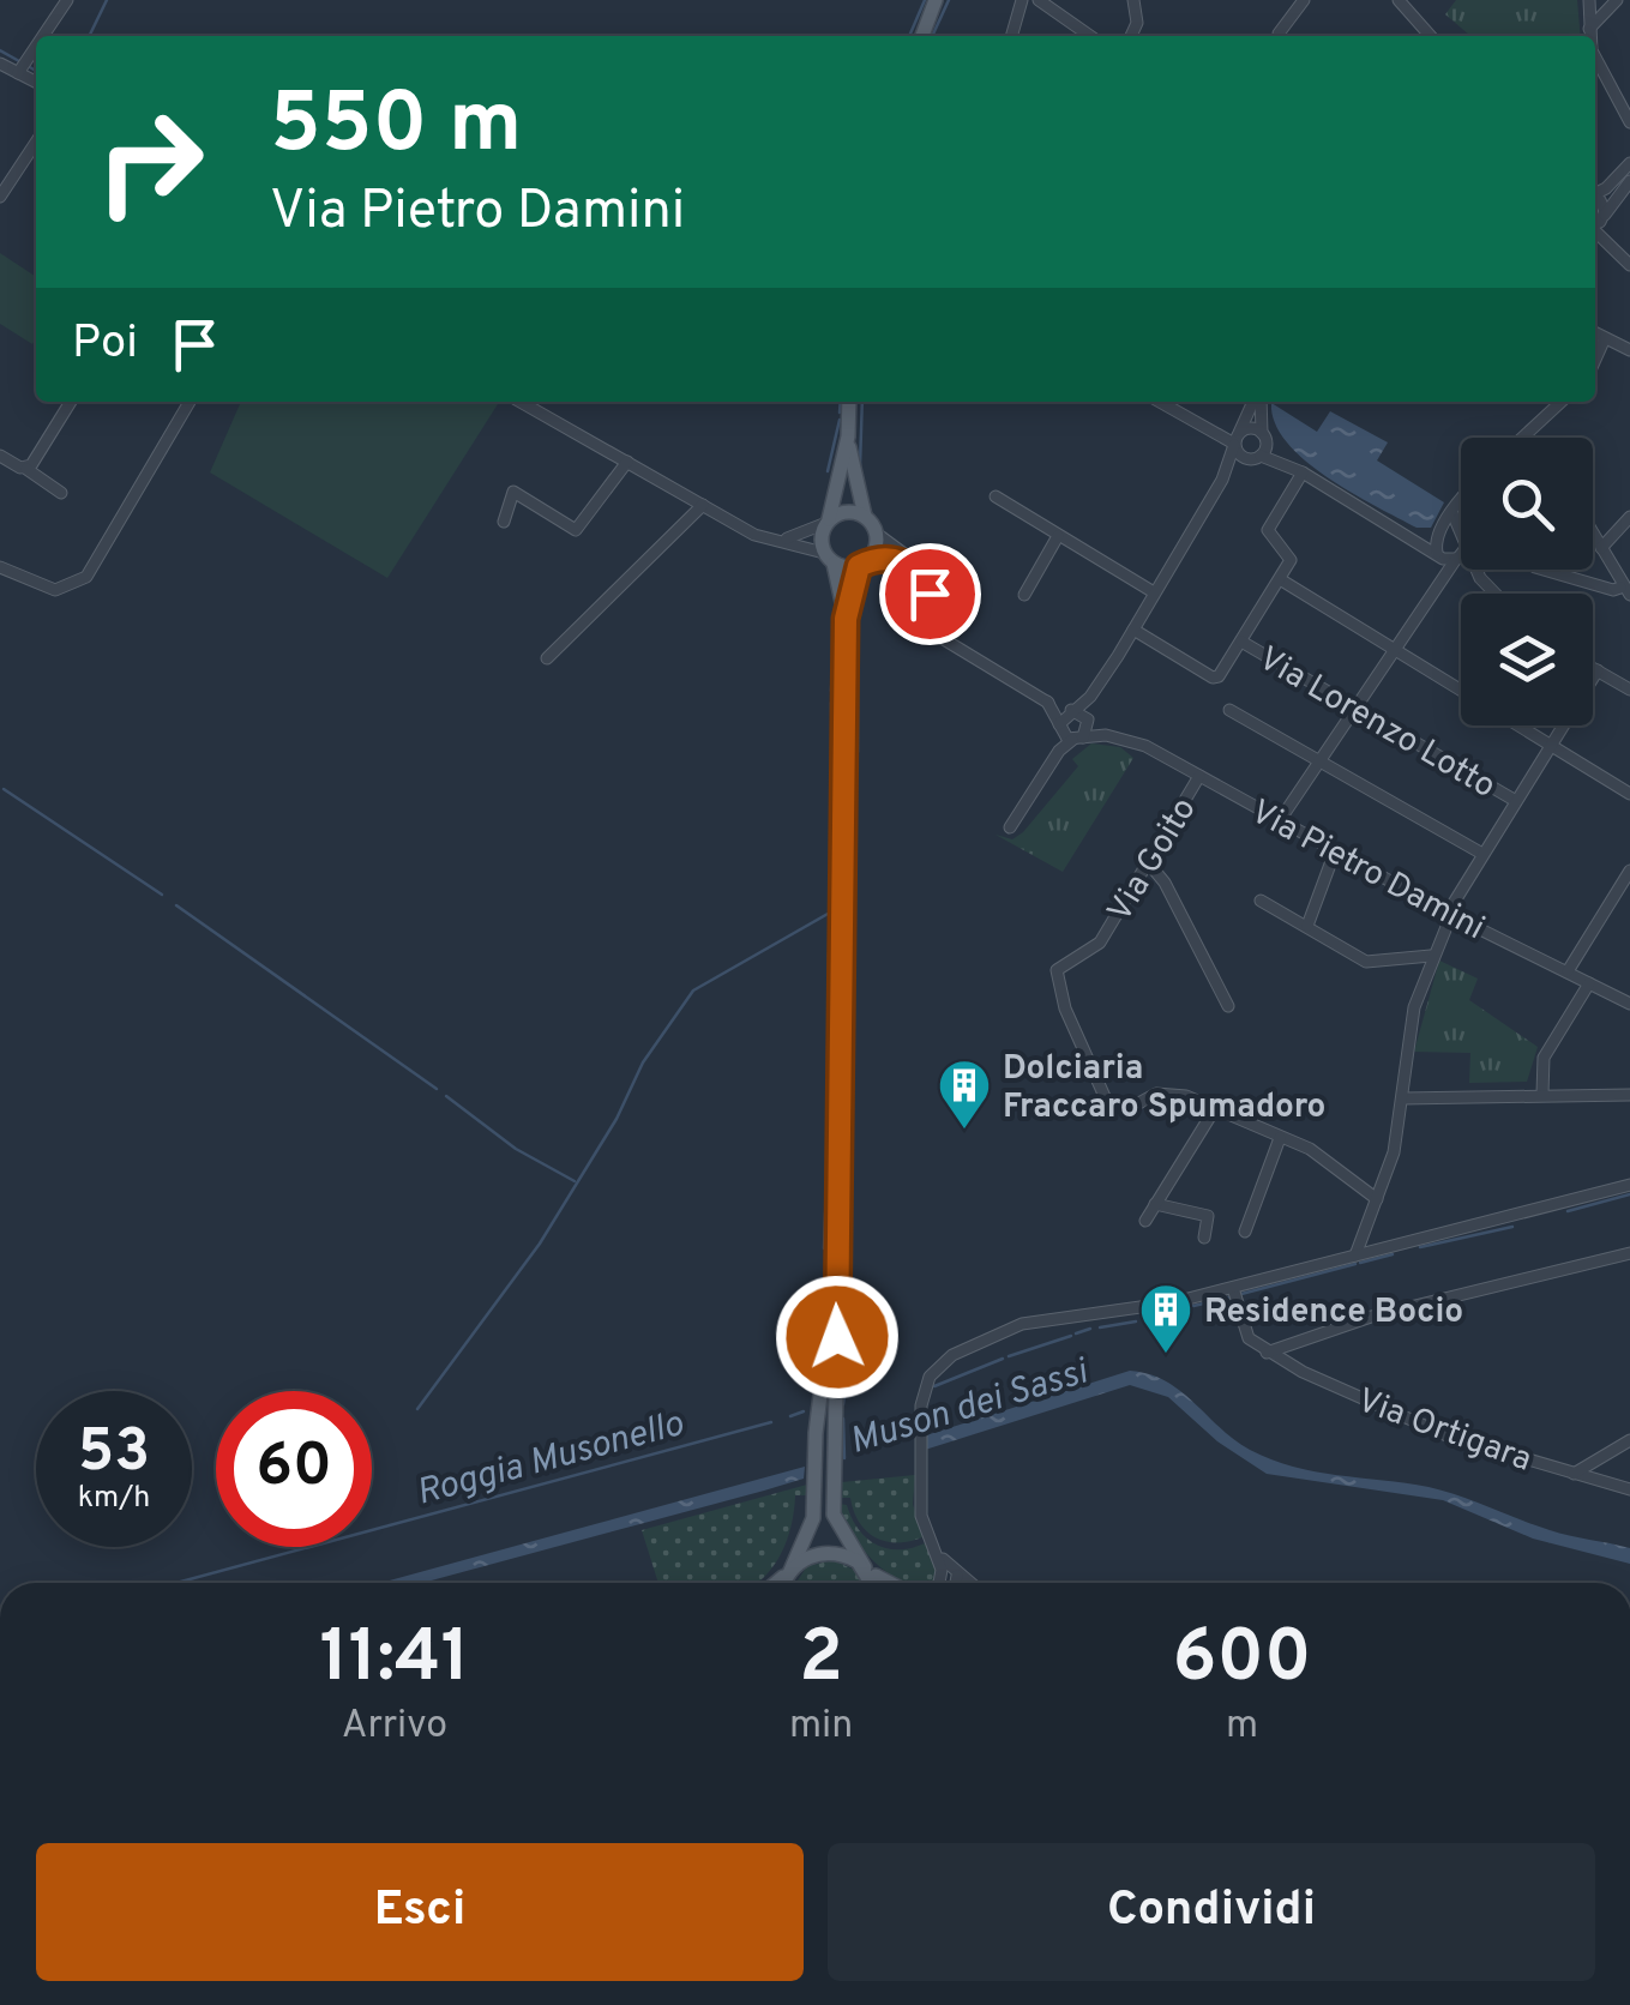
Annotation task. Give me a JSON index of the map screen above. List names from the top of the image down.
{
  "streets": {
    "street": [
      "Via Lorenzo Lotto",
      "Via Goito",
      "Via Pietro Damini",
      "Via Ortigara"
    ]
  },
  "crossings": [
    ["Via Goito", "Via Pietro Damini"]
  ],
  "water": ["Muson dei Sassi", "Roggia Musonello"],
  "places": {
    "building": ["Dolciaria Fraccaro Spumadoro", "Residence Bocio"]
  },
  "page": {
    "turn": ["550 m", "Via Pietro Damini"],
    "then": "Poi",
    "speed": "53 km/h",
    "limit": "60",
    "eta": [
      "11:41",
      "Arrivo",
      "2",
      "min",
      "600",
      "m"
    ],
    "buttons": ["Esci", "Condividi"]
  }
}
